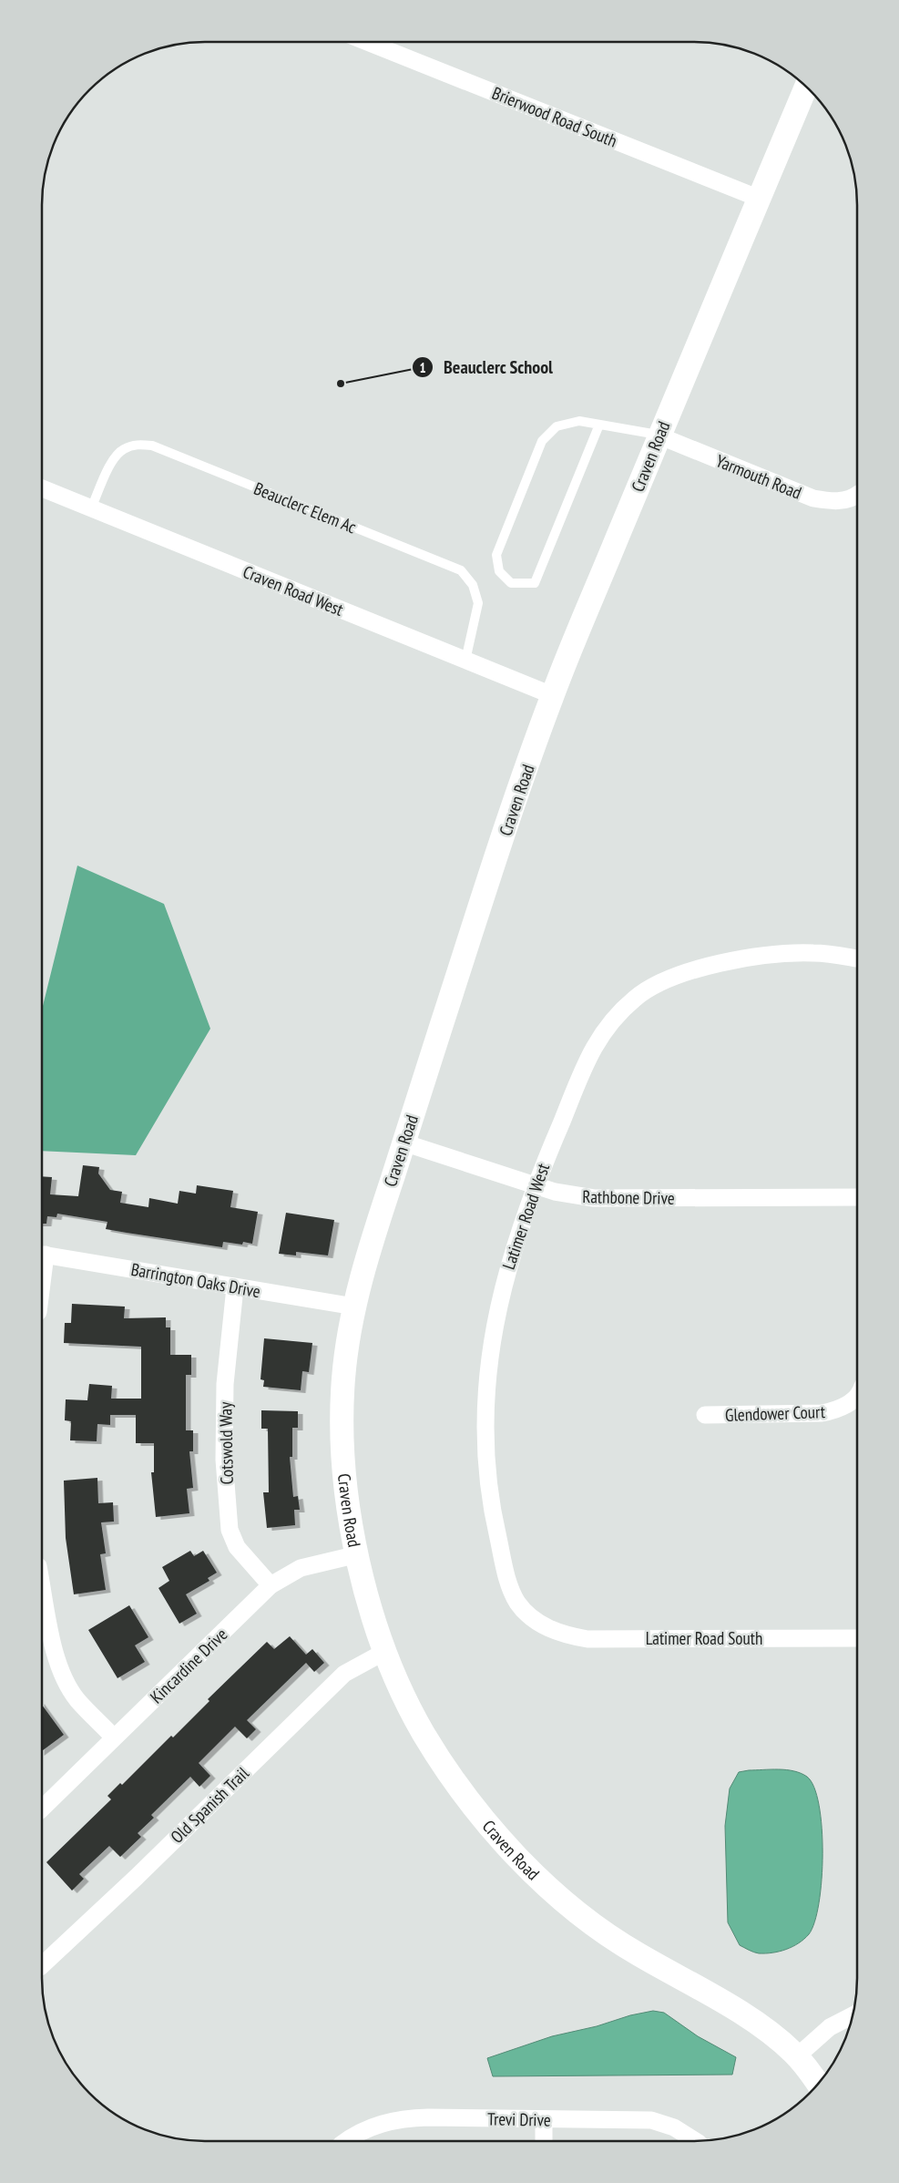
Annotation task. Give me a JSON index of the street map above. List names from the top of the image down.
{
  "streets": {
    "street": [
      "Brierwood Road South",
      "Craven Road",
      "Yarmouth Road",
      "Craven Road West",
      "Rathbone Drive",
      "Latimer Road West",
      "Barrington Oaks Drive",
      "Glendower Court",
      "Cotswold Way",
      "Latimer Road South",
      "Kincardine Drive",
      "Old Spanish Trail",
      "Trevi Drive"
    ],
    "lane": ["Beauclerc Elem Ac"]
  },
  "crossings": [
    ["Brierwood Road South", "Craven Road"],
    ["Craven Road", "Yarmouth Road"],
    ["Craven Road", "Craven Road West"],
    ["Craven Road", "Rathbone Drive"],
    ["Craven Road", "Barrington Oaks Drive"],
    ["Craven Road", "Kincardine Drive"],
    ["Craven Road", "Old Spanish Trail"],
    ["Beauclerc Elem Ac", "Craven Road West"],
    ["Rathbone Drive", "Latimer Road West"],
    ["Latimer Road West", "Latimer Road South"],
    ["Barrington Oaks Drive", "Cotswold Way"],
    ["Cotswold Way", "Kincardine Drive"]
  ],
  "places": ["Beauclerc School"]
}
